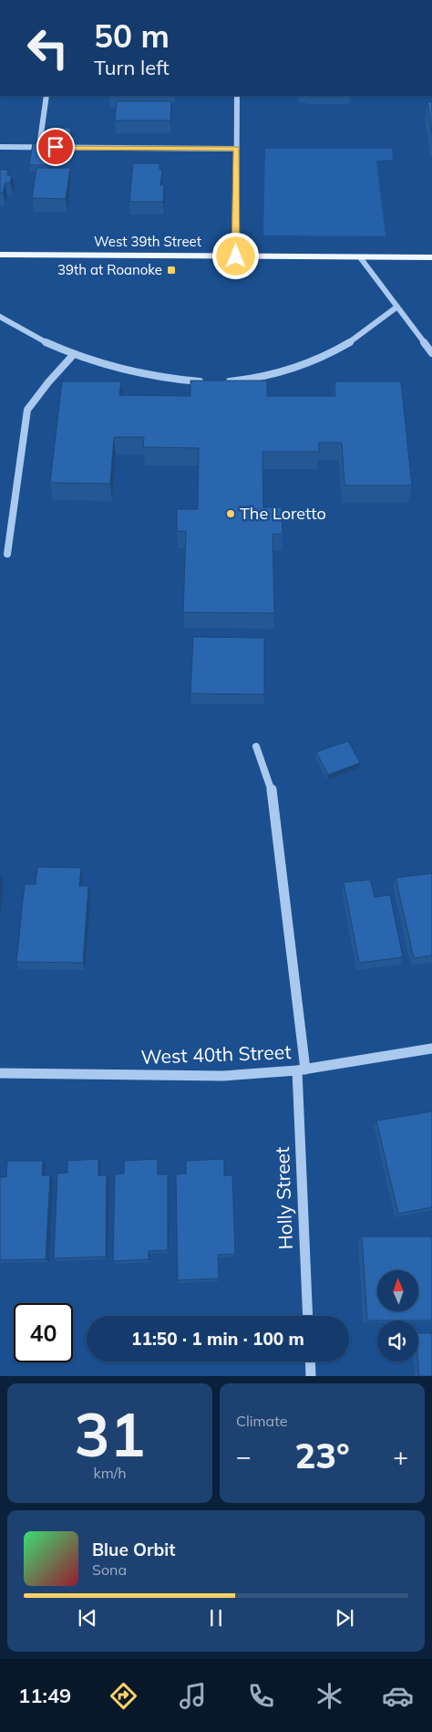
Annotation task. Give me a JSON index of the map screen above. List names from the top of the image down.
{
  "streets": {
    "main road": ["West 39th Street"],
    "street": ["West 40th Street", "Holly Street"]
  },
  "crossings": [
    ["West 40th Street", "Holly Street"]
  ],
  "places": {
    "transit": ["39th at Roanoke"],
    "other": ["The Loretto"]
  },
  "north": "top",
  "page": {
    "turn": ["50 m", "Turn left"],
    "limit": "40",
    "trip": "11:50 · 1 min · 100 m",
    "tile": [
      ["31", "km/h"],
      "Climate"
    ],
    "heat": ["−", "23°", "+"],
    "song": ["Blue Orbit", "Sona"],
    "tabs": "11:49"
  }
}
